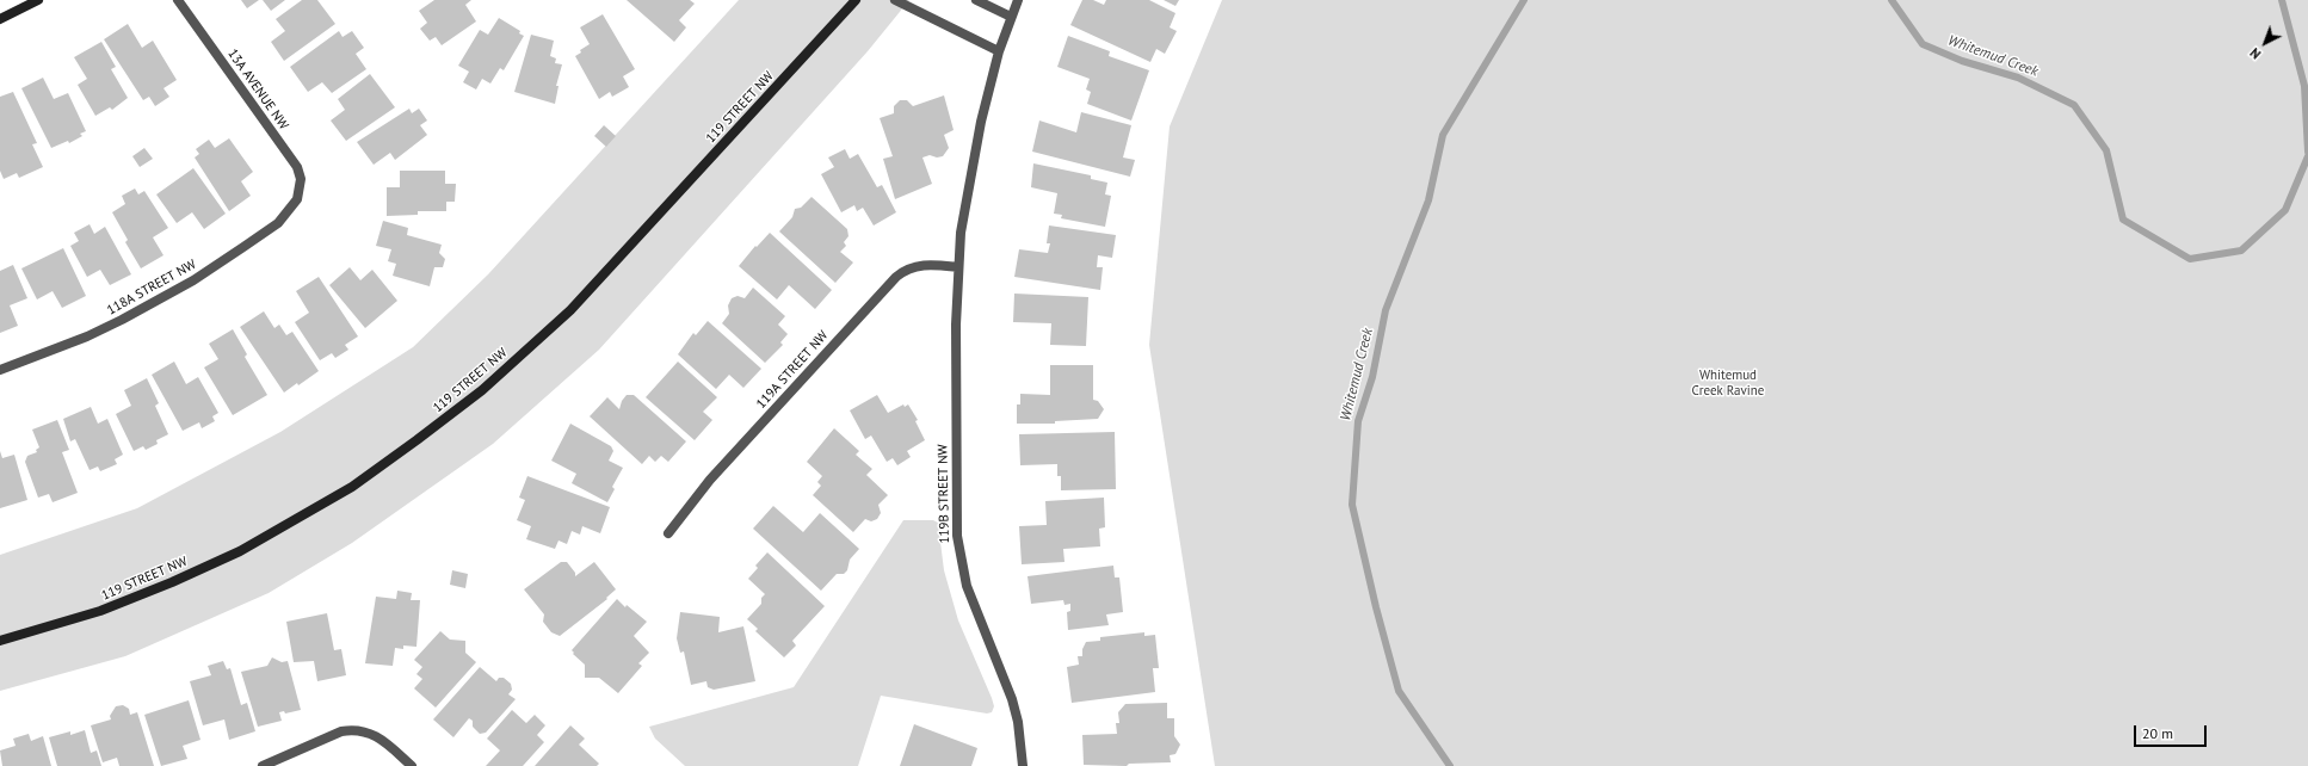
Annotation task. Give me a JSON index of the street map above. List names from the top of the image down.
{
  "streets": {
    "street": [
      "13A AVENUE NW",
      "119 STREET NW",
      "118A STREET NW",
      "119A STREET NW",
      "119B STREET NW"
    ]
  },
  "crossings": [
    ["13A AVENUE NW", "118A STREET NW"],
    ["119A STREET NW", "119B STREET NW"]
  ],
  "water": ["Whitemud Creek"],
  "parks": ["Whitemud Creek Ravine"],
  "scale_bar": "20 m",
  "north": "bottom left"
}
